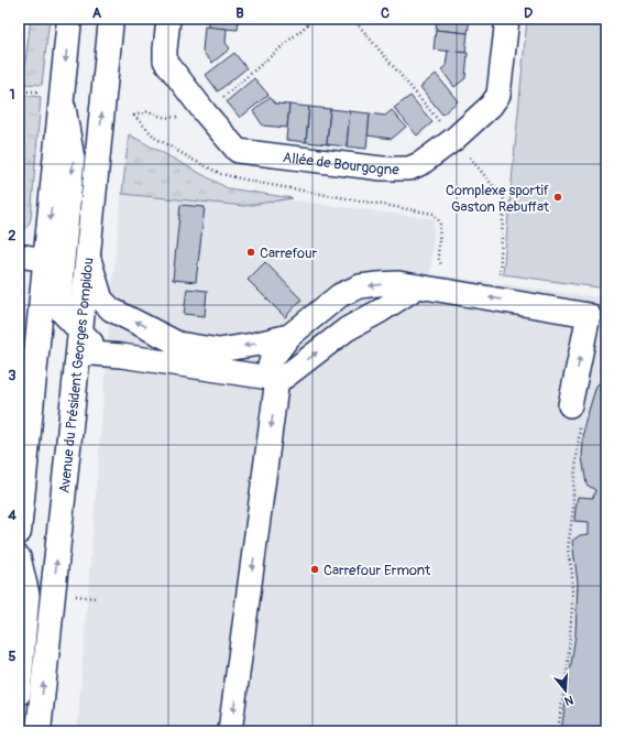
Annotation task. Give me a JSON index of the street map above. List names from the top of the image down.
{
  "streets": {
    "main road": ["Avenue du Président Georges Pompidou"],
    "street": ["Allée de Bourgogne"]
  },
  "places": ["Complexe sportif Gaston Rebuffat", "Carrefour", "Carrefour Ermont"],
  "north": "bottom",
  "grid": {
    "columns": [
      "A",
      "B",
      "C",
      "D"
    ],
    "rows": [
      "1",
      "2",
      "3",
      "4",
      "5"
    ]
  }
}
